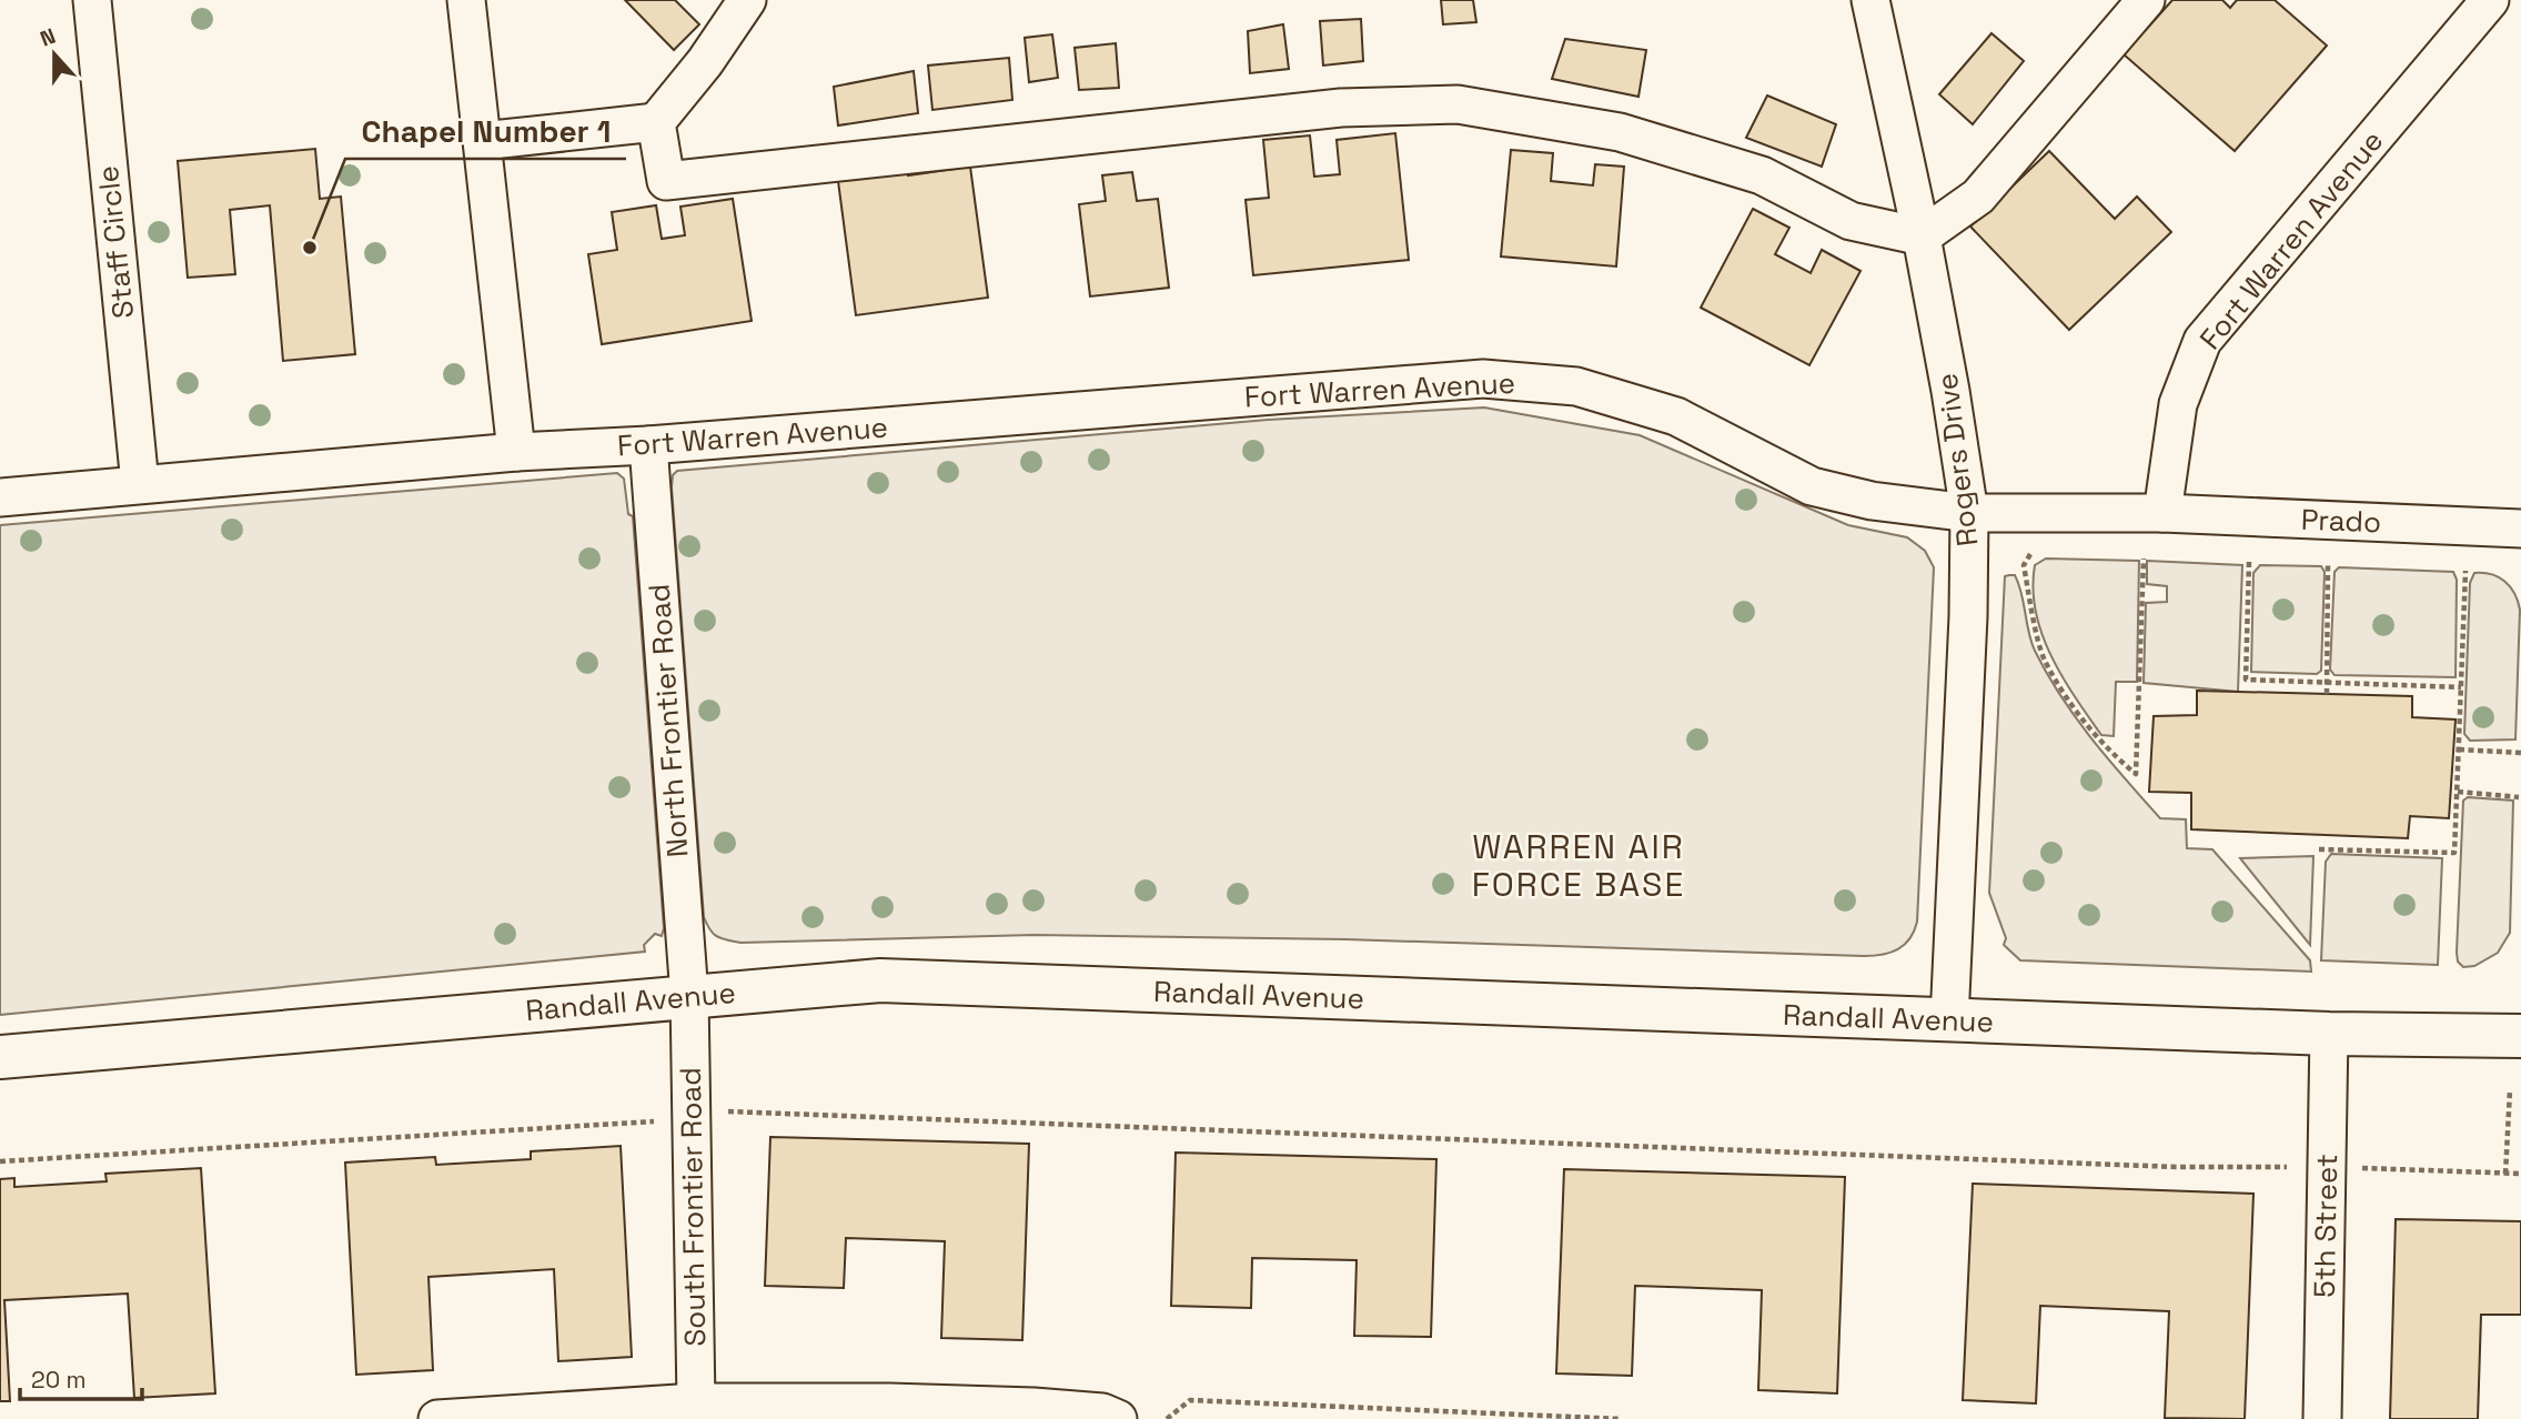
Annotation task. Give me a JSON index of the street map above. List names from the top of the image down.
{
  "streets": {
    "street": [
      "Fort Warren Avenue",
      "Staff Circle",
      "Rogers Drive",
      "Prado",
      "North Frontier Road",
      "Randall Avenue",
      "South Frontier Road",
      "5th Street"
    ]
  },
  "crossings": [
    ["Fort Warren Avenue", "Staff Circle"],
    ["Fort Warren Avenue", "Rogers Drive"],
    ["Fort Warren Avenue", "Prado"],
    ["Fort Warren Avenue", "North Frontier Road"],
    ["Rogers Drive", "Randall Avenue"],
    ["North Frontier Road", "Randall Avenue"],
    ["North Frontier Road", "South Frontier Road"],
    ["Randall Avenue", "South Frontier Road"],
    ["Randall Avenue", "5th Street"]
  ],
  "districts": ["WARREN AIR FORCE BASE"],
  "places": ["Chapel Number 1"],
  "scale_bar": "20 m",
  "north": "top"
}
